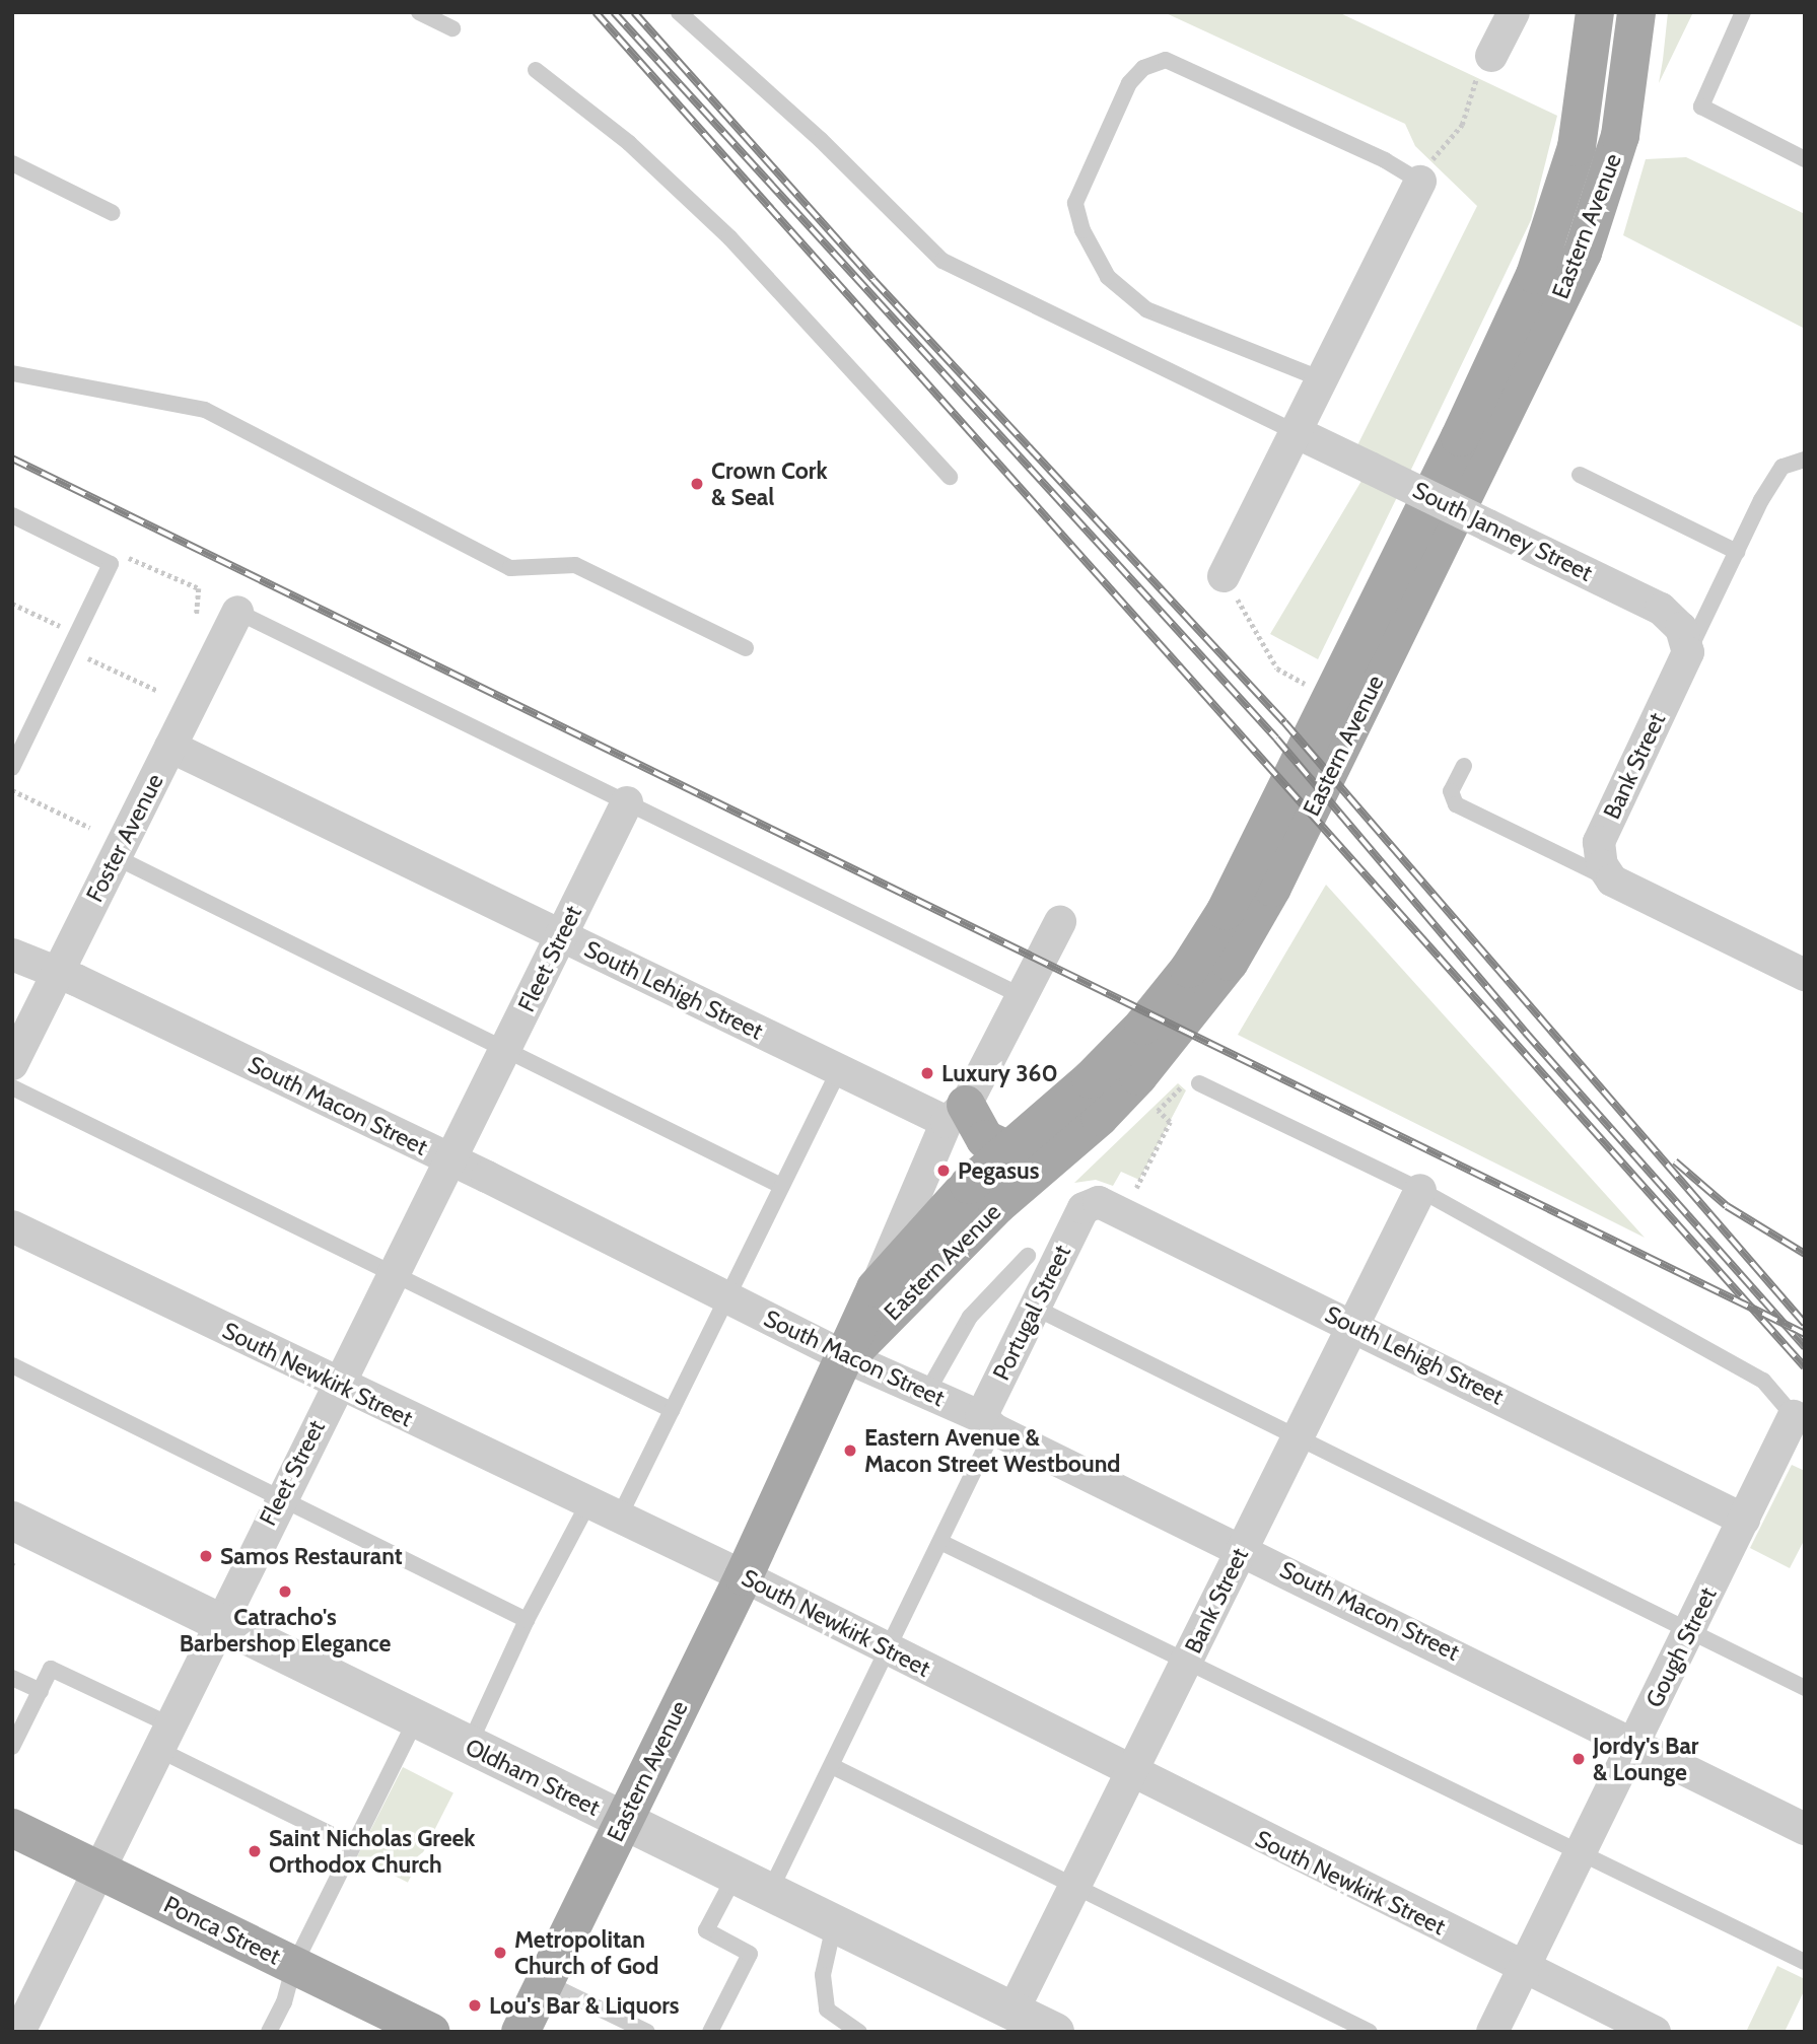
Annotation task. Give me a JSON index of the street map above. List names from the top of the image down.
{
  "streets": {
    "main road": ["Eastern Avenue", "Ponca Street"],
    "street": [
      "South Janney Street",
      "Bank Street",
      "Foster Avenue",
      "Fleet Street",
      "South Lehigh Street",
      "South Macon Street",
      "Portugal Street",
      "South Newkirk Street",
      "Gough Street",
      "Oldham Street"
    ]
  },
  "crossings": [
    ["Eastern Avenue", "South Lehigh Street"],
    ["Eastern Avenue", "South Macon Street"],
    ["Eastern Avenue", "South Newkirk Street"],
    ["Eastern Avenue", "Oldham Street"],
    ["South Janney Street", "Bank Street"],
    ["Bank Street", "South Lehigh Street"],
    ["Bank Street", "South Macon Street"],
    ["Bank Street", "South Newkirk Street"],
    ["Bank Street", "Oldham Street"],
    ["Foster Avenue", "South Lehigh Street"],
    ["Foster Avenue", "South Macon Street"],
    ["Fleet Street", "South Lehigh Street"],
    ["Fleet Street", "South Macon Street"],
    ["Fleet Street", "South Newkirk Street"],
    ["Fleet Street", "Oldham Street"],
    ["Fleet Street", "Ponca Street"],
    ["South Lehigh Street", "Portugal Street"],
    ["South Lehigh Street", "Gough Street"],
    ["South Macon Street", "Portugal Street"],
    ["South Macon Street", "Gough Street"],
    ["South Newkirk Street", "Gough Street"]
  ],
  "places": [
    "Crown Cork & Seal",
    "Luxury 360",
    "Pegasus",
    "Eastern Avenue & Macon Street Westbound",
    "Samos Restaurant",
    "Catracho's Barbershop Elegance",
    "Jordy's Bar & Lounge",
    "Saint Nicholas Greek Orthodox Church",
    "Metropolitan Church of God",
    "Lou's Bar & Liquors"
  ]
}
